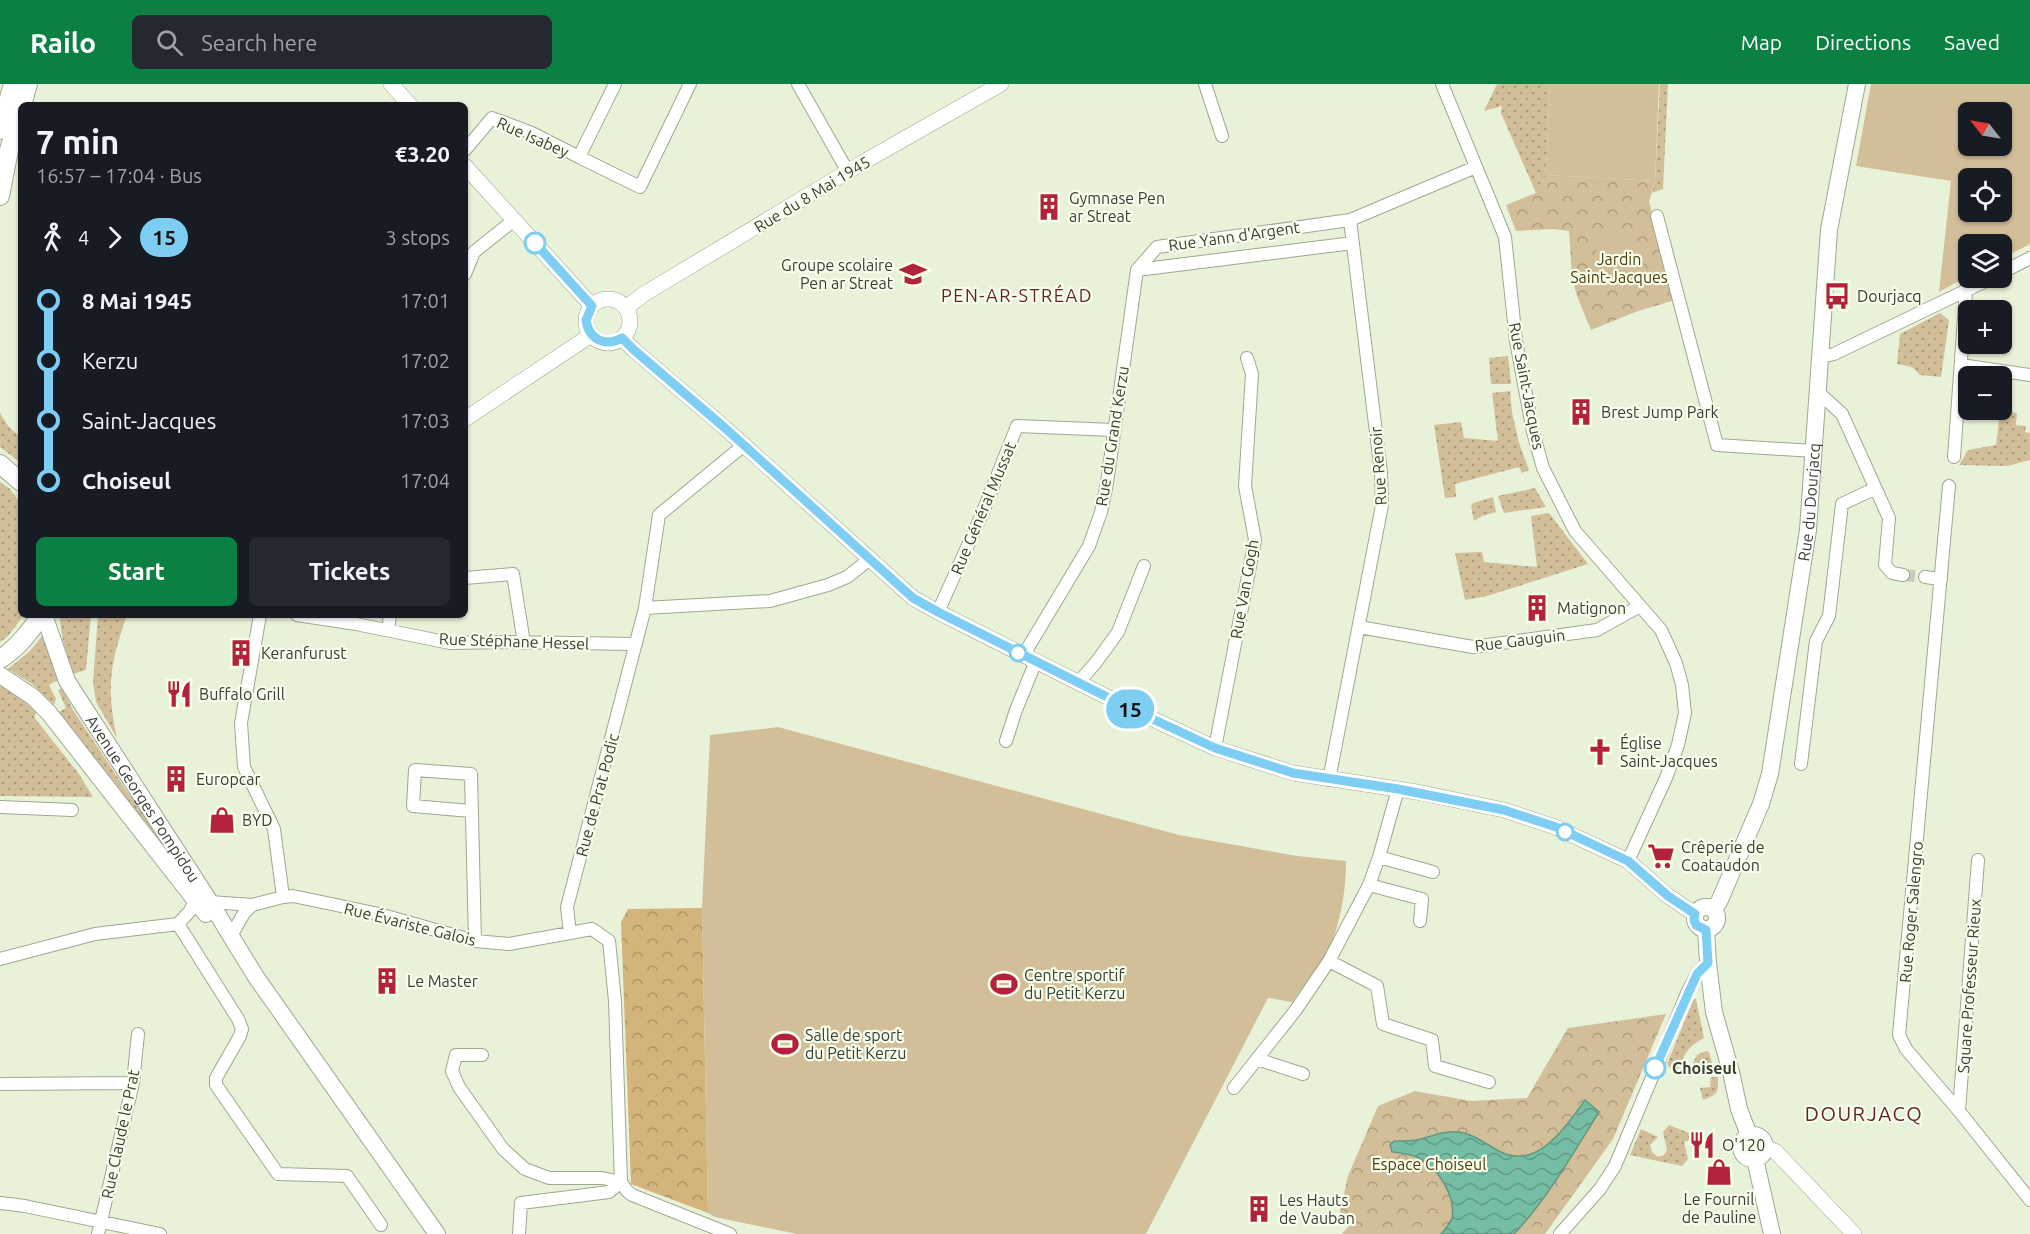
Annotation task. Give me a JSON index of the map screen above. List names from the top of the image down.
{
  "streets": {
    "main road": ["Rue du Dourjacq", "Avenue Georges Pompidou"],
    "street": [
      "Rue Isabey",
      "Rue du 8 Mai 1945",
      "Rue Yann d'Argent",
      "Rue Saint-Jacques",
      "Rue du Grand Kerzu",
      "Rue Renoir",
      "Rue Général Mussat",
      "Rue Van Gogh",
      "Rue Gauguin",
      "Rue Stéphane Hessel",
      "Rue de Prat Podic",
      "Rue Roger Salengro",
      "Rue Évariste Galois",
      "Square Professeur Rieux",
      "Rue Claude le Prat"
    ]
  },
  "crossings": [
    ["Rue Yann d'Argent", "Rue Saint-Jacques"],
    ["Rue Yann d'Argent", "Rue du Grand Kerzu"],
    ["Rue Yann d'Argent", "Rue Renoir"],
    ["Rue Saint-Jacques", "Rue Gauguin"],
    ["Rue du Grand Kerzu", "Rue Général Mussat"],
    ["Rue Renoir", "Rue Gauguin"],
    ["Rue Stéphane Hessel", "Rue de Prat Podic"],
    ["Rue de Prat Podic", "Rue Évariste Galois"],
    ["Avenue Georges Pompidou", "Rue Évariste Galois"],
    ["Rue Roger Salengro", "Square Professeur Rieux"]
  ],
  "districts": ["PEN-AR-STRÉAD", "DOURJACQ"],
  "parks": ["Jardin Saint-Jacques", "Espace Choiseul"],
  "places": {
    "building": [
      "Gymnase Pen ar Streat",
      "Brest Jump Park",
      "Matignon",
      "Keranfurust",
      "Europcar",
      "Le Master",
      "Les Hauts de Vauban"
    ],
    "school or university": ["Groupe scolaire Pen ar Streat"],
    "bus stop": ["Dourjacq"],
    "restaurant": ["Buffalo Grill", "O'120"],
    "church": ["Église Saint-Jacques"],
    "shop": ["BYD", "Le Fournil de Pauline"],
    "supermarket": ["Crêperie de Coataudon"],
    "sports": ["Centre sportif du Petit Kerzu", "Salle de sport du Petit Kerzu"],
    "other": ["Choiseul"]
  },
  "lines": ["bus line 15"],
  "north": "top left",
  "page": {
    "header": "Railo",
    "search": "Search here",
    "nav": ["Map", "Directions", "Saved"],
    "on_map": "15",
    "map_buttons": ["+", "−"],
    "heading": ["7 min", "16:57 – 17:04 · Bus", "€3.20"],
    "legs": ["4", "15", "3 stops"],
    "list": [
      {
        "name": "8 Mai 1945",
        "value": "17:01"
      },
      {
        "name": "Kerzu",
        "value": "17:02"
      },
      {
        "name": "Saint-Jacques",
        "value": "17:03"
      },
      {
        "name": "Choiseul",
        "value": "17:04"
      }
    ],
    "buttons": ["Start", "Tickets"]
  }
}
